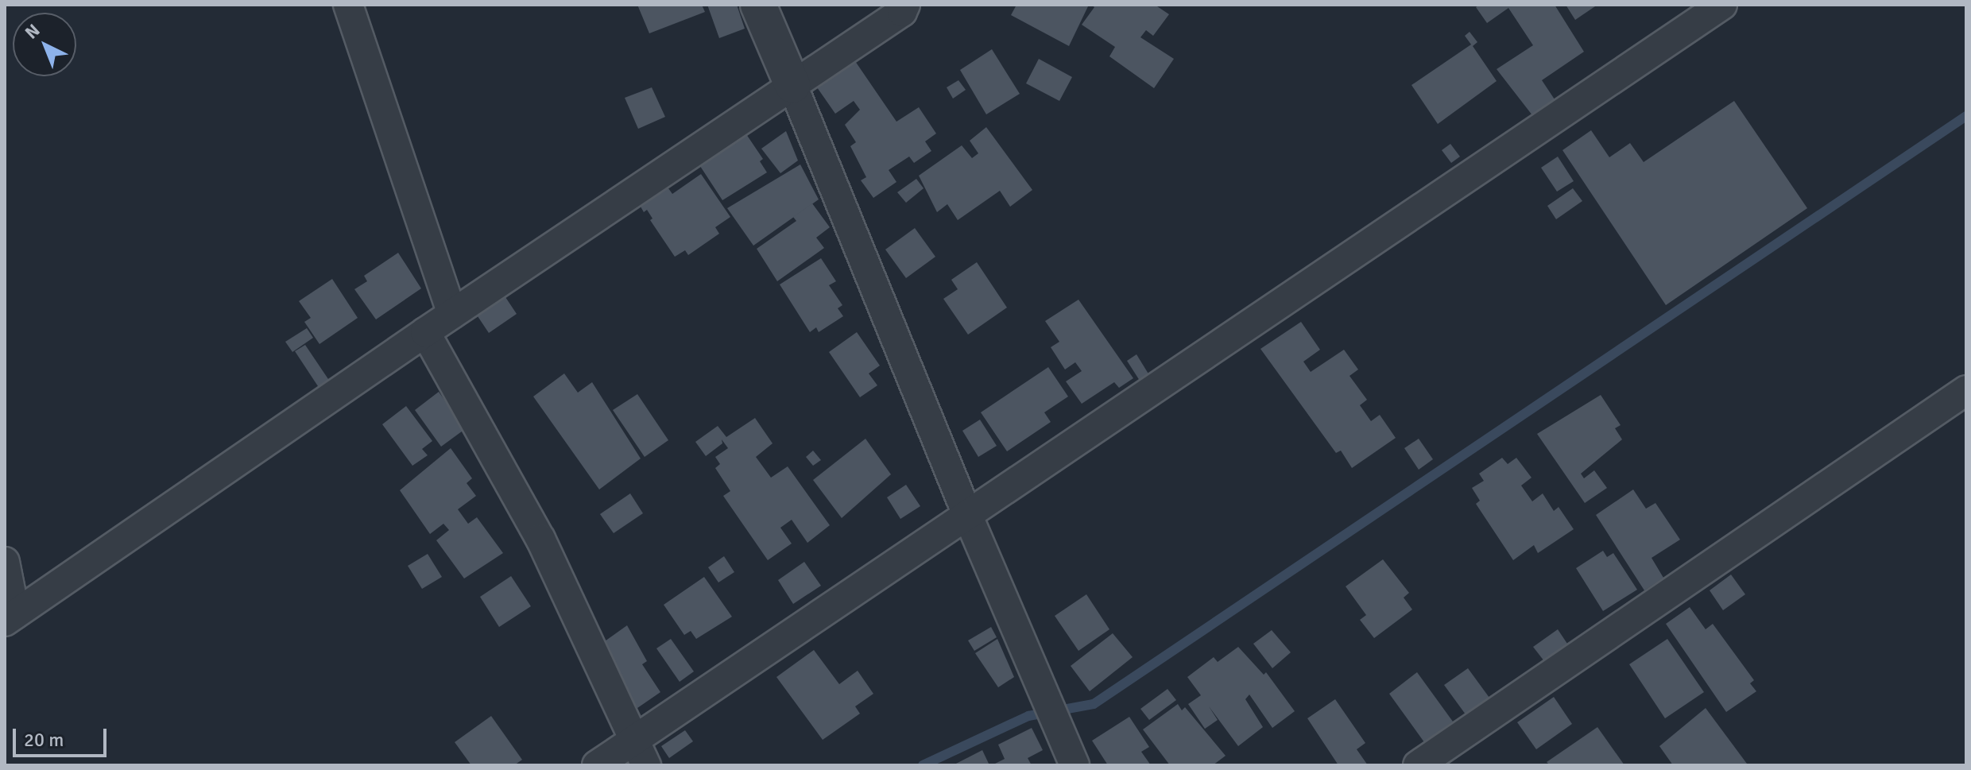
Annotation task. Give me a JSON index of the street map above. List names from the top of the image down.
{
  "scale_bar": "20 m",
  "north": "top left"
}
